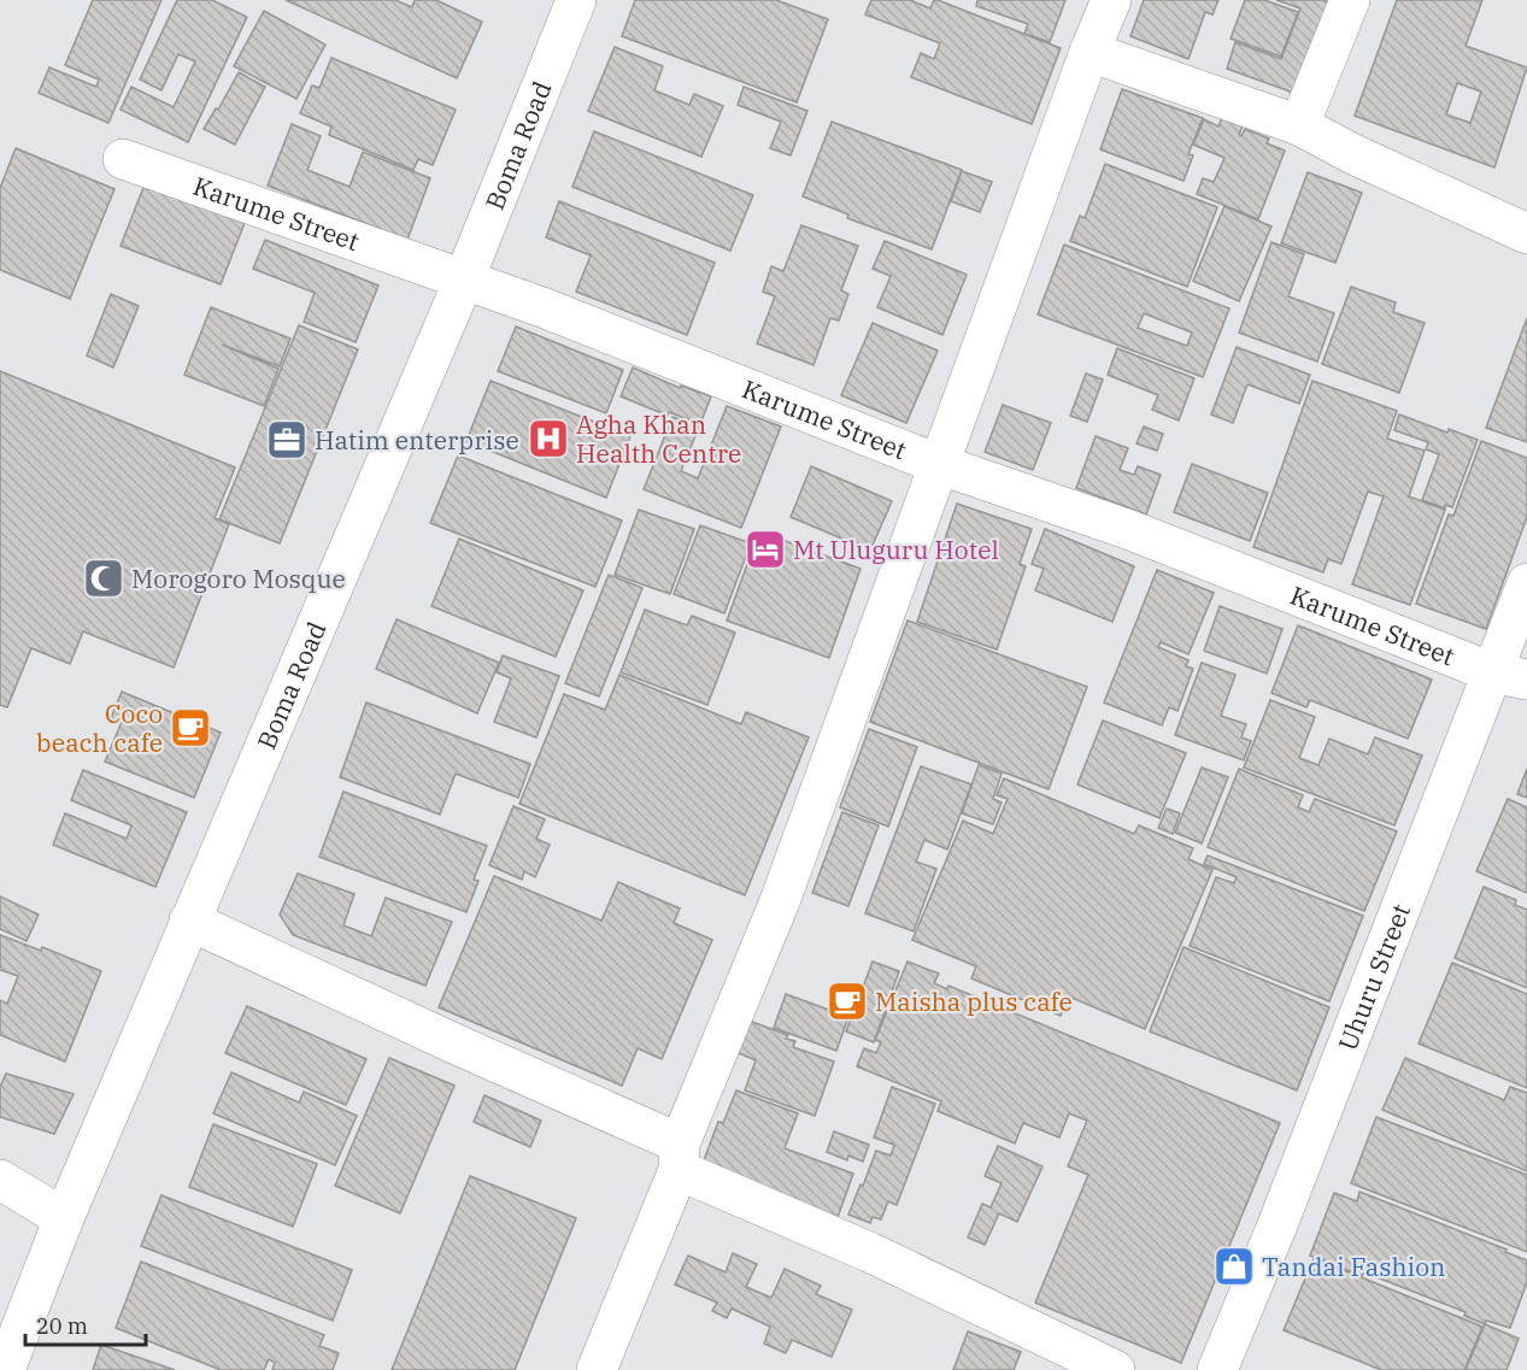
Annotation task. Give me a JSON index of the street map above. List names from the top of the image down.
{
  "streets": {
    "street": ["Boma Road", "Karume Street", "Uhuru Street"]
  },
  "crossings": [
    ["Boma Road", "Karume Street"],
    ["Karume Street", "Uhuru Street"]
  ],
  "places": {
    "hospital": ["Agha Khan Health Centre"],
    "office": ["Hatim enterprise"],
    "hotel": ["Mt Uluguru Hotel"],
    "mosque": ["Morogoro Mosque"],
    "cafe": ["Coco beach cafe", "Maisha plus cafe"],
    "shop": ["Tandai Fashion"]
  },
  "scale_bar": "20 m"
}
